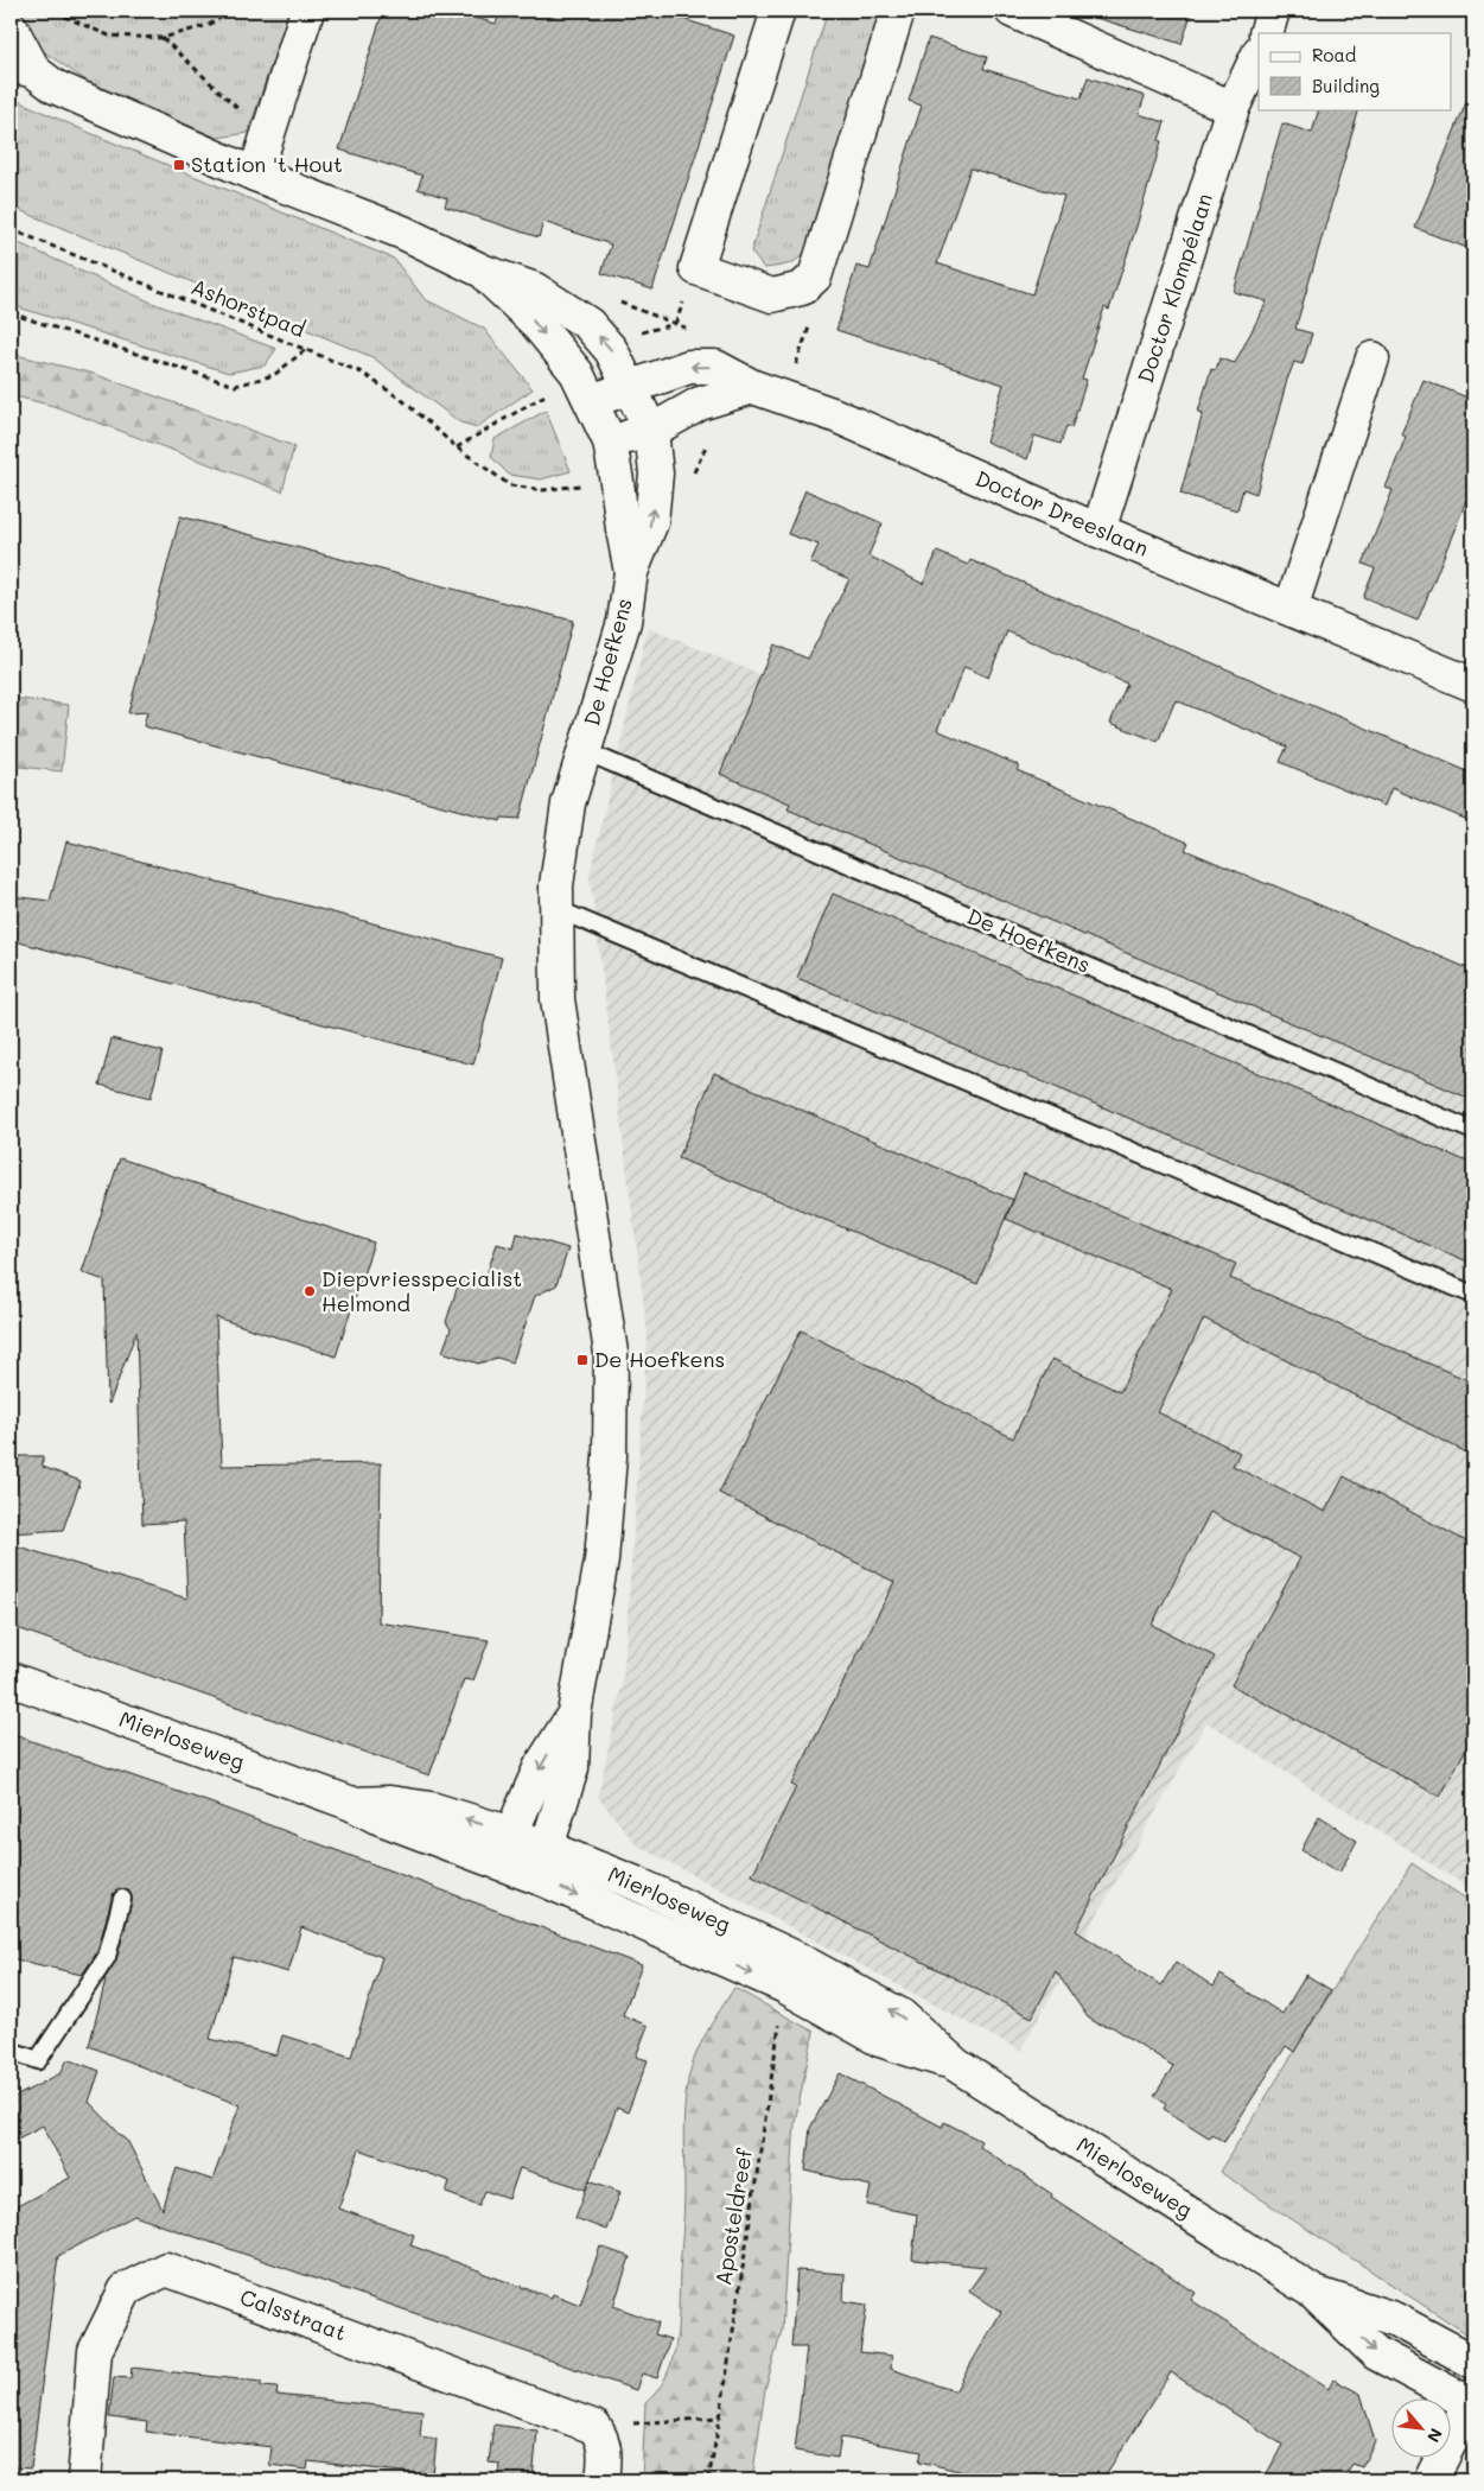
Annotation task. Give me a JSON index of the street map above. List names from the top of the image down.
{
  "streets": {
    "street": [
      "Doctor Klompélaan",
      "Doctor Dreeslaan",
      "De Hoefkens",
      "Mierloseweg",
      "Calsstraat"
    ],
    "path": ["Ashorstpad", "Aposteldreef"]
  },
  "crossings": [
    ["Doctor Klompélaan", "Doctor Dreeslaan"],
    ["De Hoefkens", "Mierloseweg"],
    ["Mierloseweg", "Aposteldreef"]
  ],
  "places": {
    "transit": ["Station 't Hout", "De Hoefkens"],
    "other": ["Diepvriesspecialist Helmond"]
  },
  "legend": ["Road", "Building"],
  "north": "bottom right"
}
